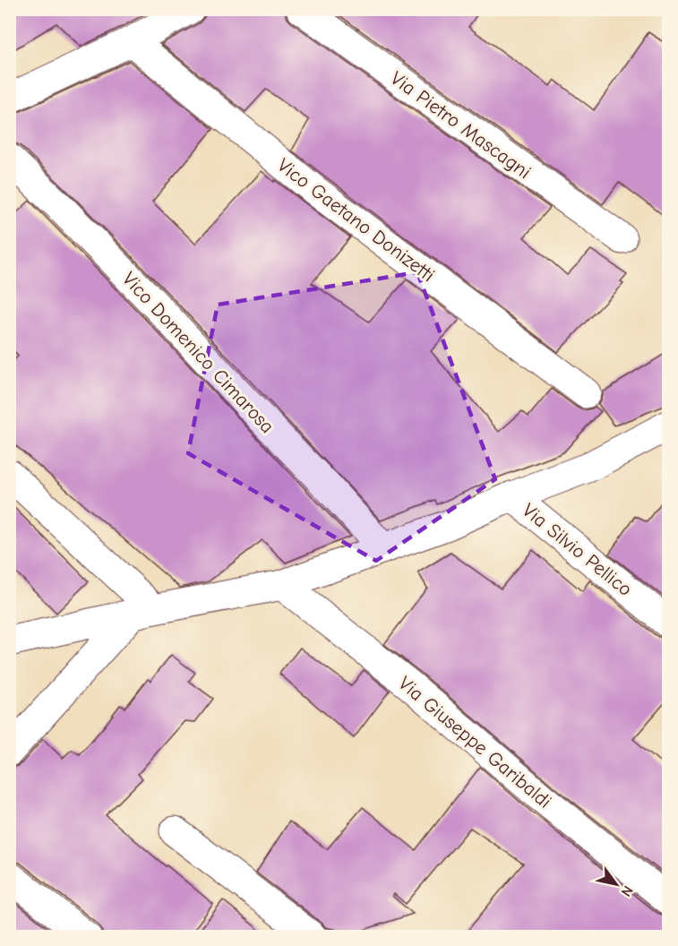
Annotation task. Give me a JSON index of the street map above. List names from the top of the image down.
{
  "streets": {
    "street": [
      "Via Pietro Mascagni",
      "Vico Gaetano Donizetti",
      "Vico Domenico Cimarosa",
      "Via Silvio Pellico",
      "Via Giuseppe Garibaldi"
    ]
  },
  "north": "bottom right"
}
